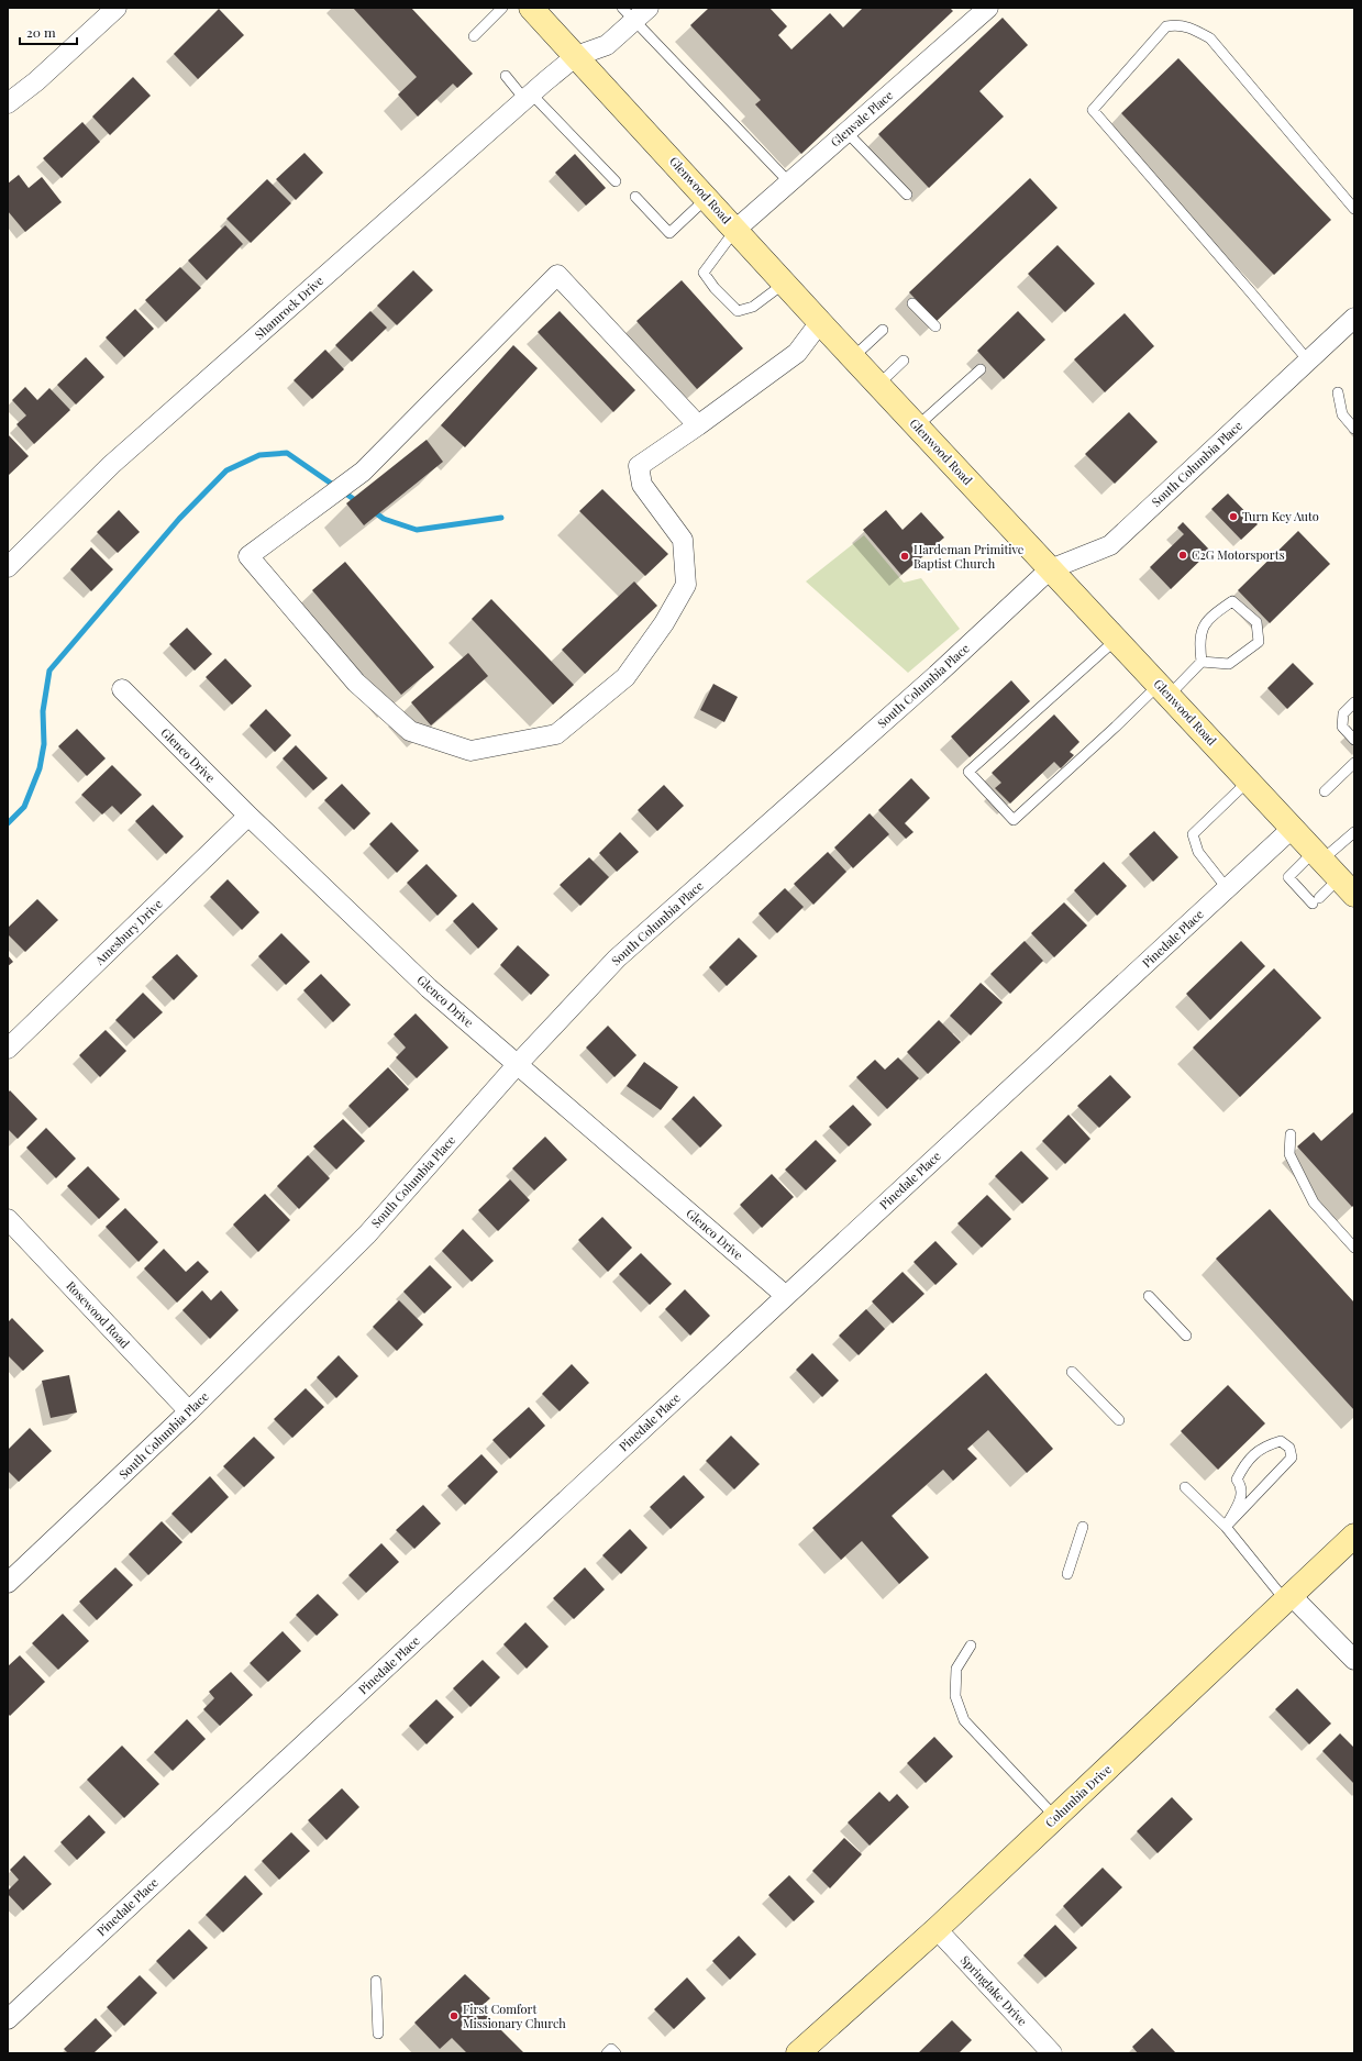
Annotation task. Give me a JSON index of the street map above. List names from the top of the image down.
{
  "streets": {
    "main road": ["Glenwood Road", "Columbia Drive"],
    "street": [
      "Glenvale Place",
      "Shamrock Drive",
      "South Columbia Place",
      "Glenco Drive",
      "Amesbury Drive",
      "Pinedale Place",
      "Rosewood Road",
      "Springlake Drive"
    ]
  },
  "crossings": [
    ["Glenvale Place", "Glenwood Road"],
    ["Glenwood Road", "Shamrock Drive"],
    ["Glenwood Road", "South Columbia Place"],
    ["Glenwood Road", "Pinedale Place"],
    ["South Columbia Place", "Glenco Drive"],
    ["South Columbia Place", "Rosewood Road"],
    ["Glenco Drive", "Amesbury Drive"],
    ["Glenco Drive", "Pinedale Place"],
    ["Columbia Drive", "Springlake Drive"]
  ],
  "places": [
    "Turn Key Auto",
    "C2G Motorsports",
    "Hardeman Primitive Baptist Church",
    "First Comfort Missionary Church"
  ],
  "scale_bar": "20 m"
}
